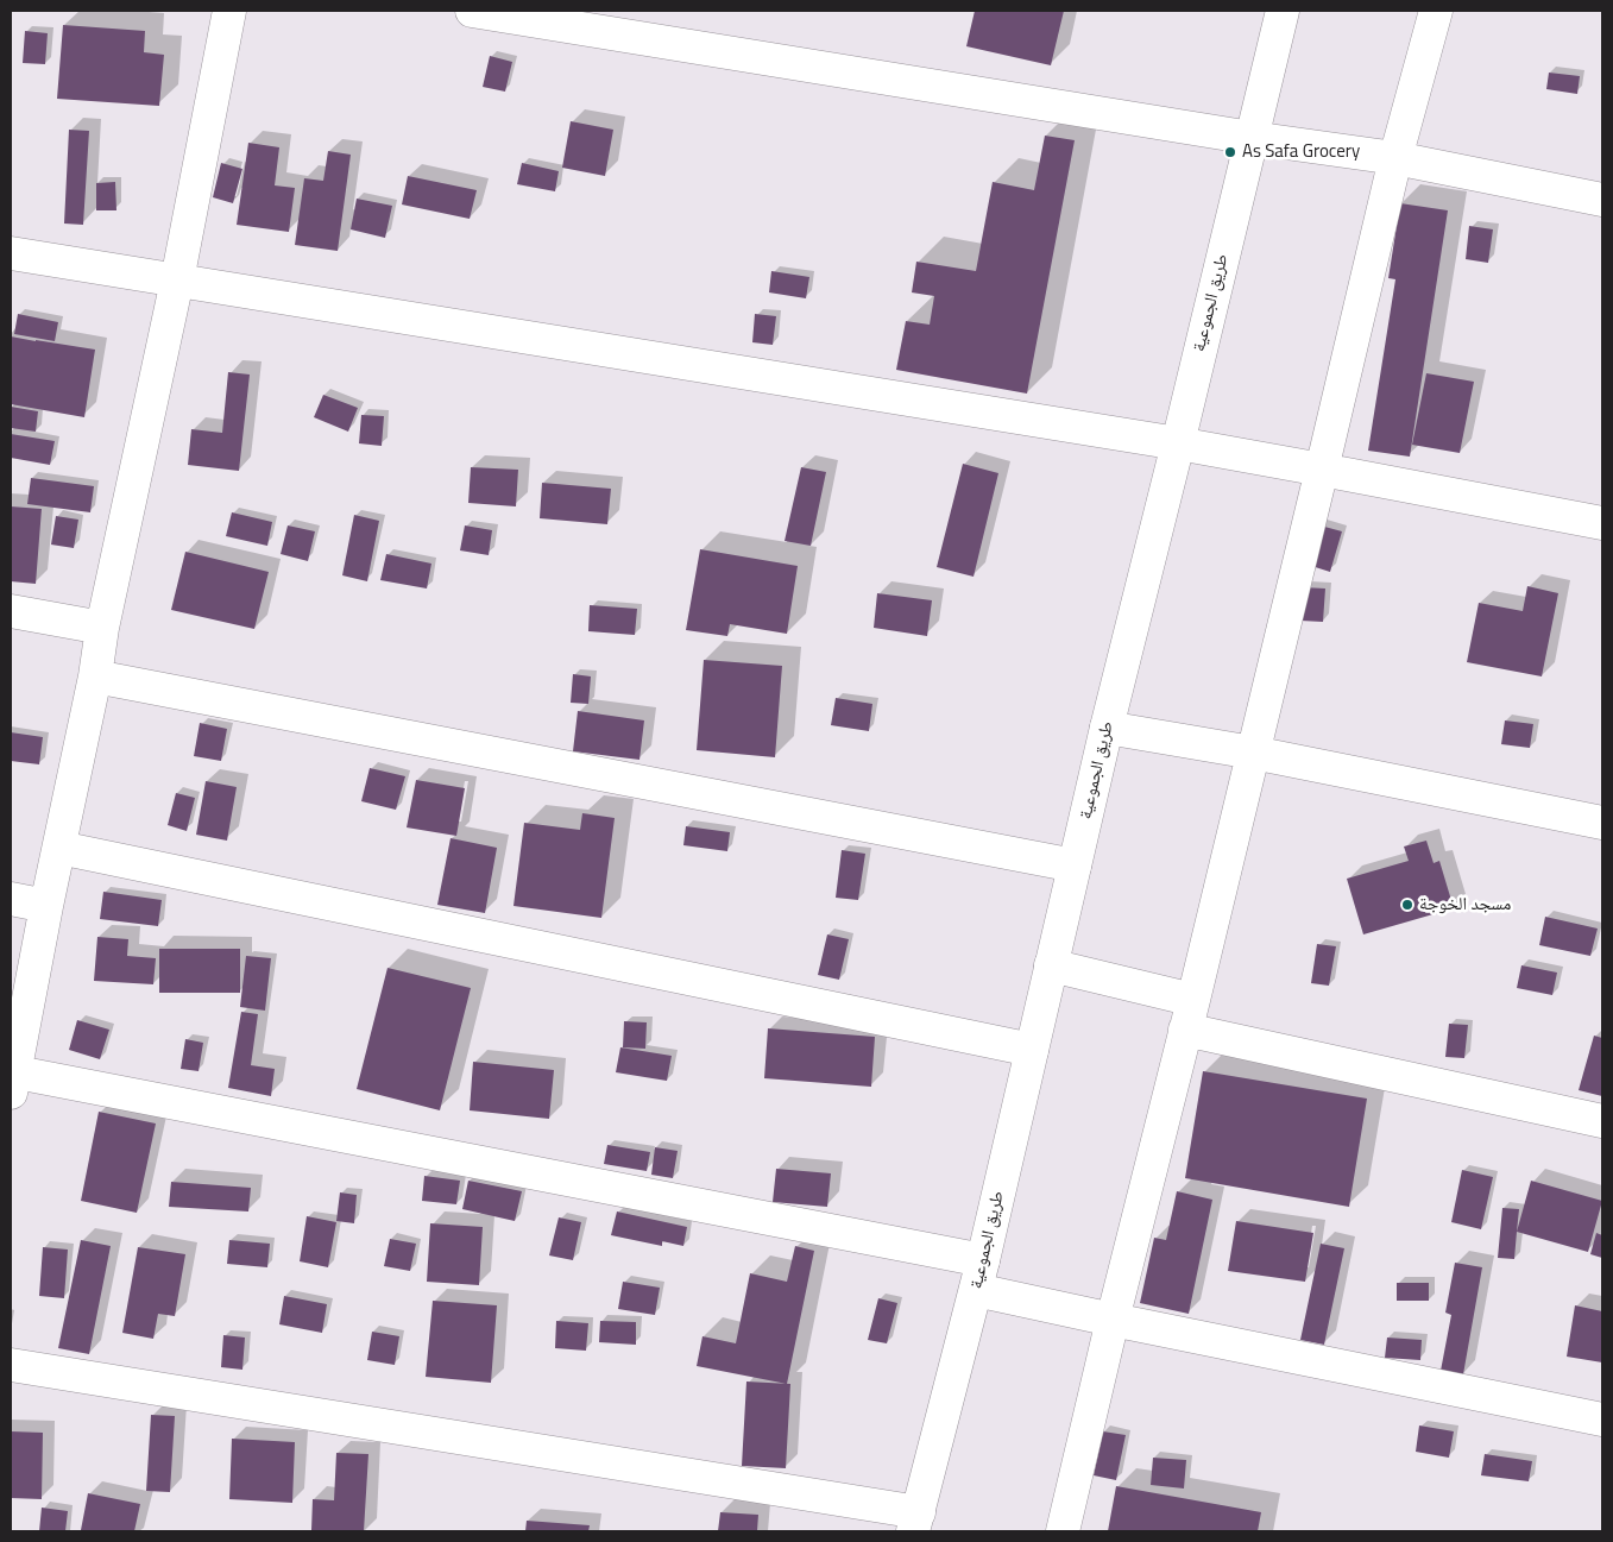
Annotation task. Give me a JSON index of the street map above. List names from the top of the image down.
{
  "streets": {
    "street": ["طريق الجموعية"]
  },
  "places": ["As Safa Grocery", "مسجد الخوجة"]
}
